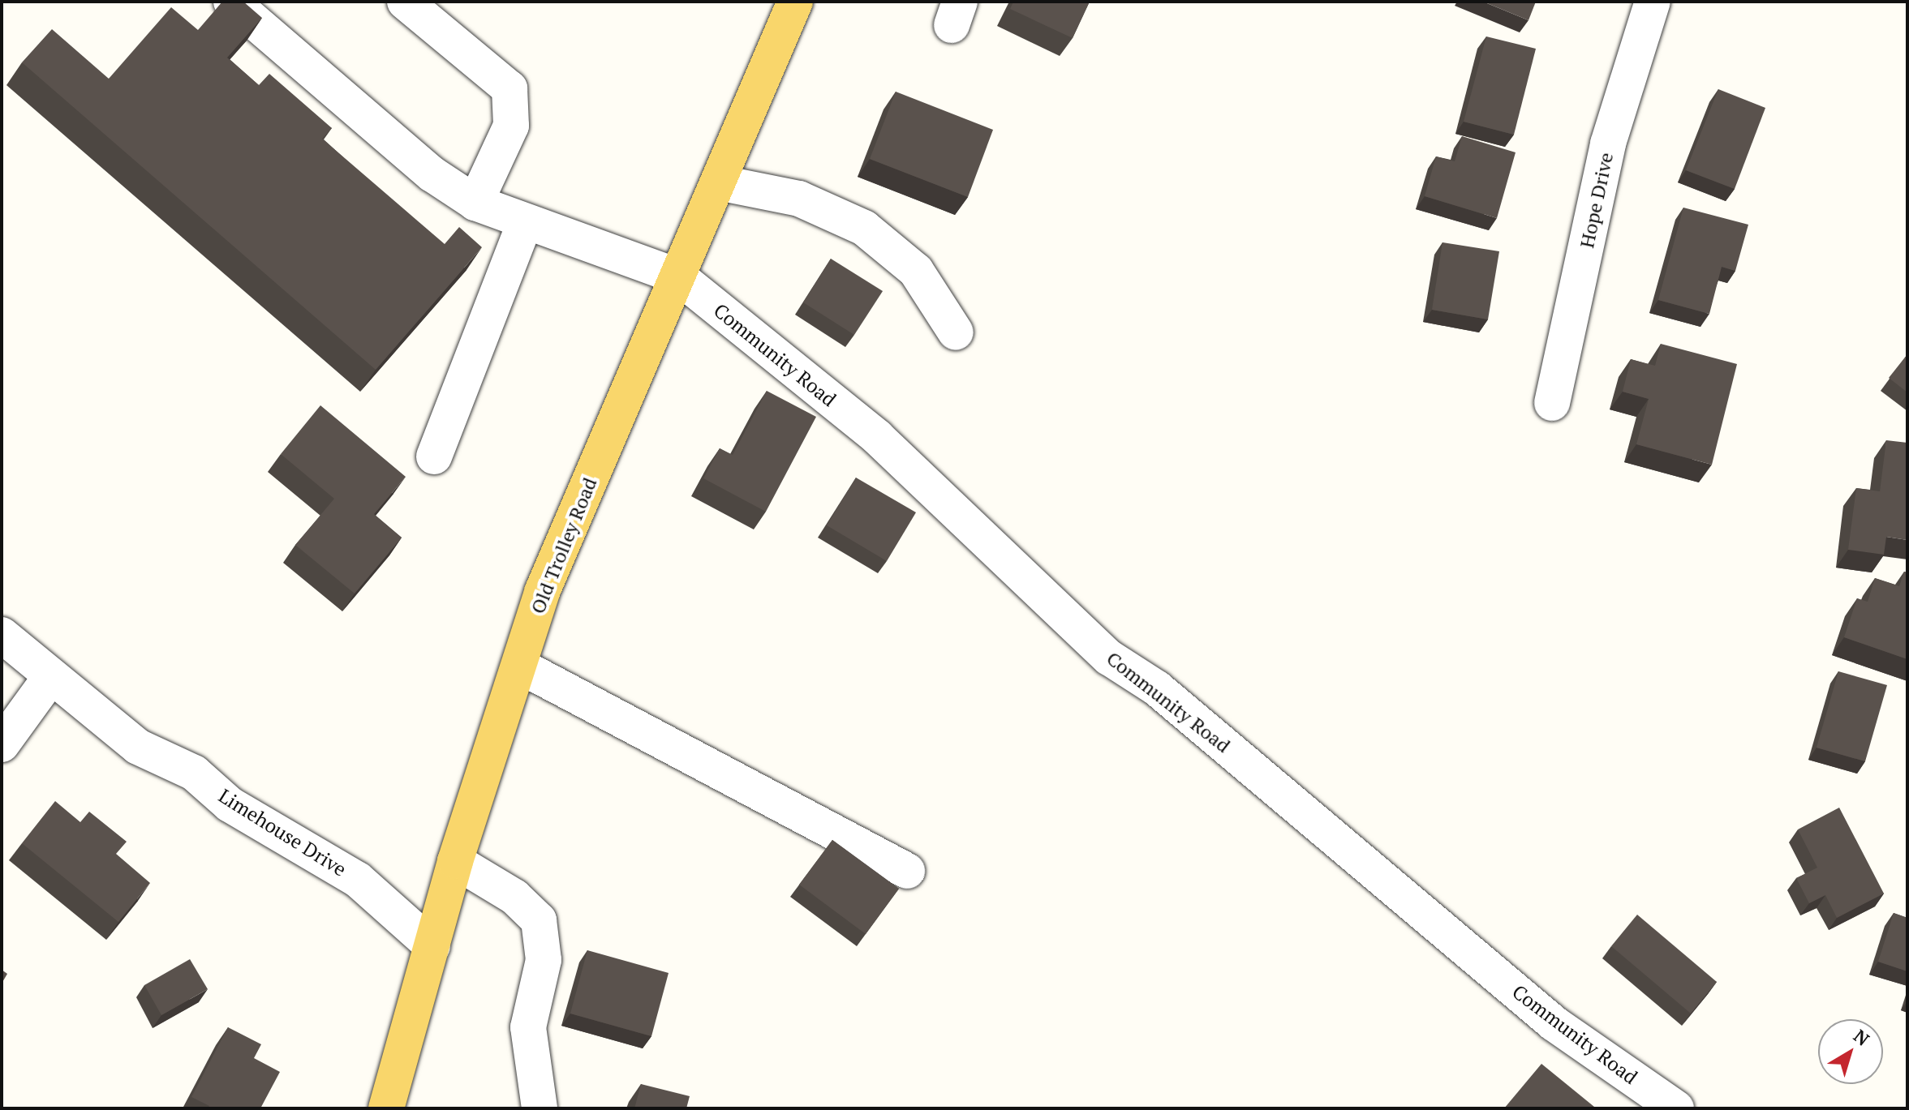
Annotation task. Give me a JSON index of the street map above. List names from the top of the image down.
{
  "streets": {
    "main road": ["Old Trolley Road"],
    "street": ["Hope Drive", "Community Road", "Limehouse Drive"]
  },
  "crossings": [
    ["Community Road", "Old Trolley Road"],
    ["Old Trolley Road", "Limehouse Drive"]
  ],
  "north": "top right"
}
